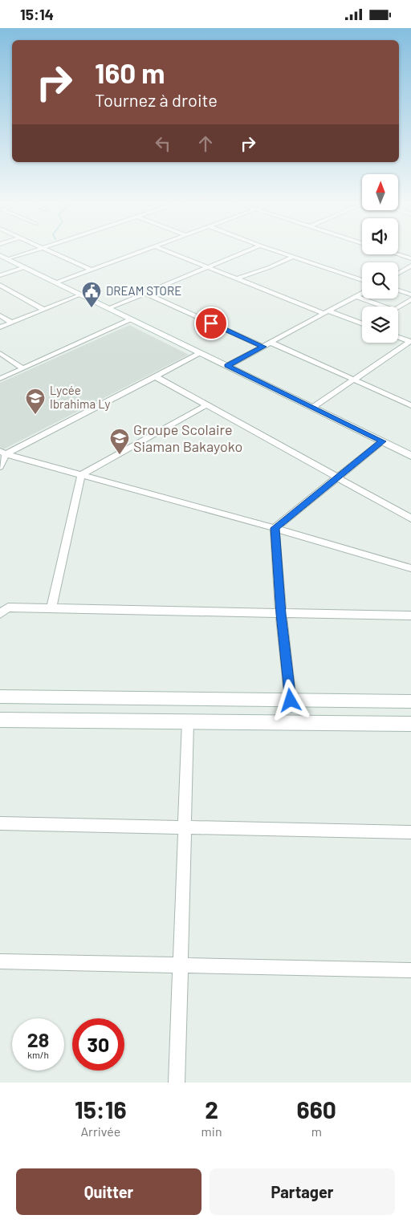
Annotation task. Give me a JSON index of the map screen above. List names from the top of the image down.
{
  "places": {
    "public building": ["DREAM STORE"],
    "school or university": ["Lycée Ibrahima Ly", "Groupe Scolaire Siaman Bakayoko"]
  },
  "north": "top",
  "page": {
    "status": "15:14",
    "turn": ["160 m", "Tournez à droite"],
    "speed": "28 km/h",
    "limit": "30",
    "eta": [
      "15:16",
      "Arrivée",
      "2",
      "min",
      "660",
      "m"
    ],
    "buttons": ["Quitter", "Partager"]
  }
}
